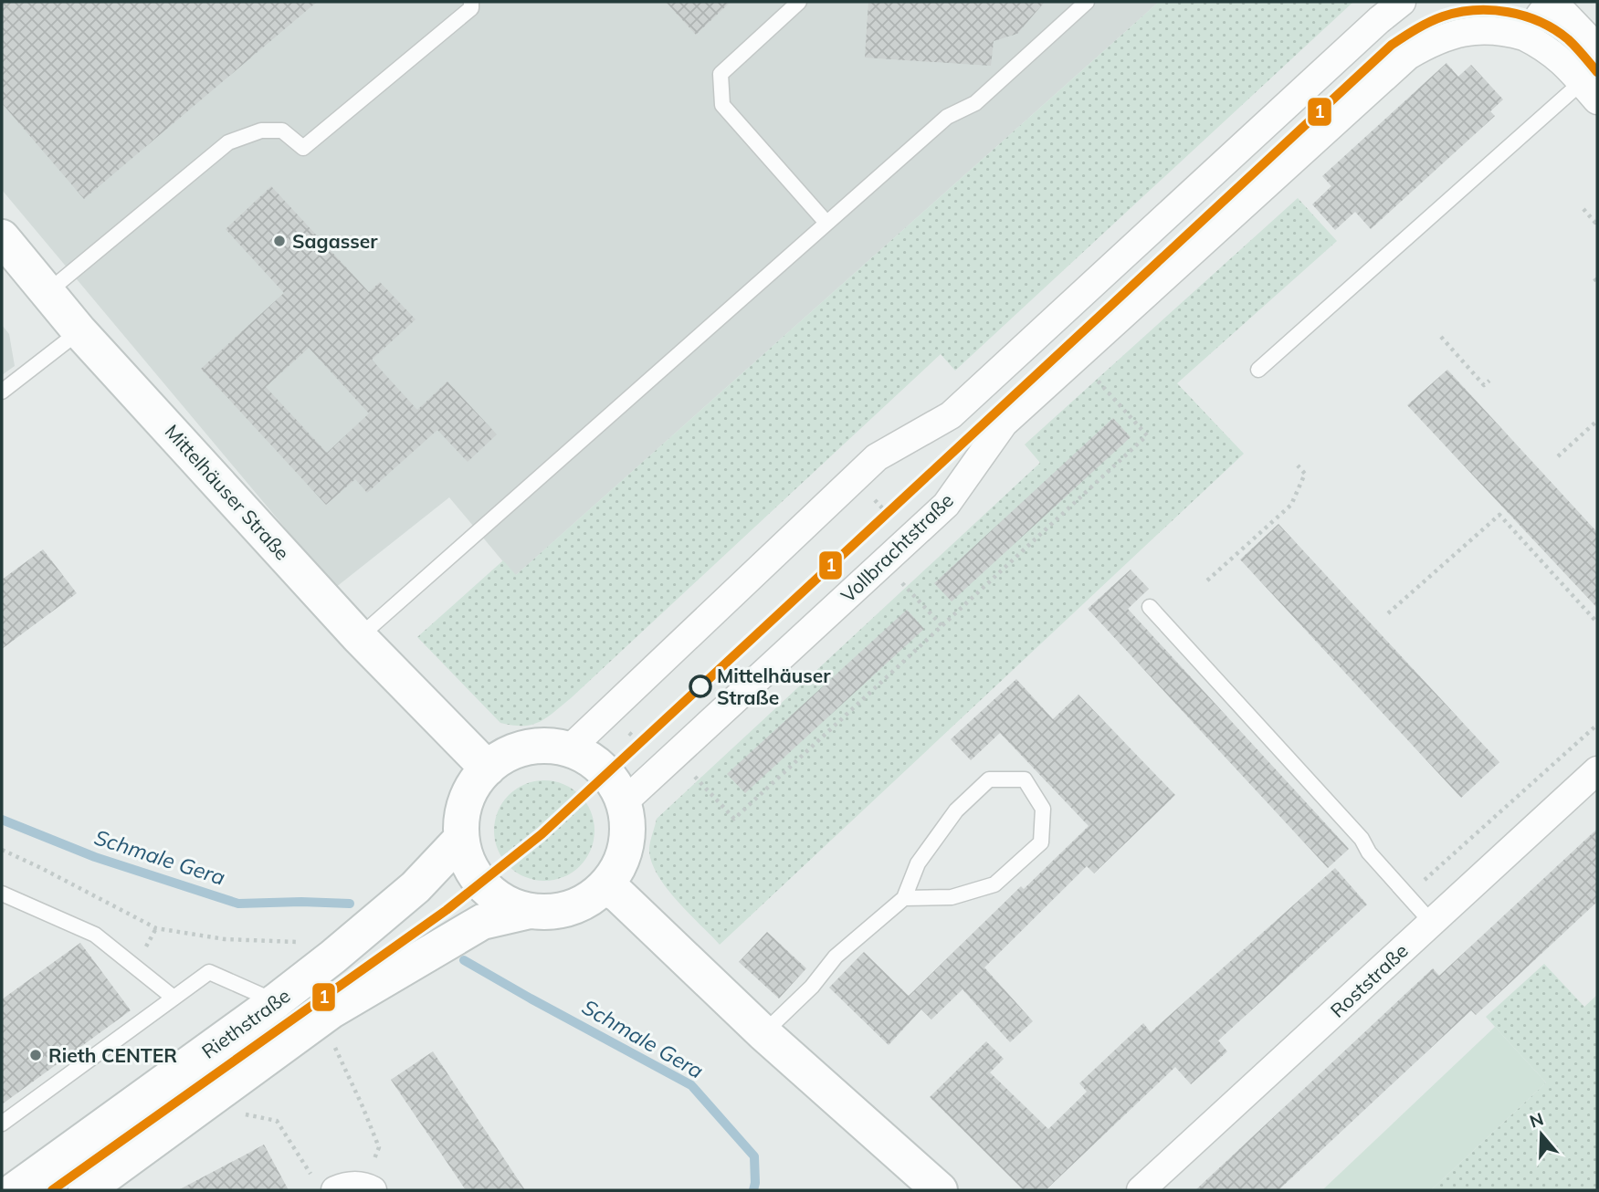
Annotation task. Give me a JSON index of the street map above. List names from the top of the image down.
{
  "streets": {
    "main road": ["Mittelhäuser Straße", "Riethstraße"],
    "street": ["Vollbrachtstraße", "Roststraße"]
  },
  "crossings": [
    ["Mittelhäuser Straße", "Vollbrachtstraße"],
    ["Mittelhäuser Straße", "Riethstraße"],
    ["Vollbrachtstraße", "Riethstraße"]
  ],
  "water": ["Schmale Gera"],
  "places": ["Sagasser", "Mittelhäuser Straße", "Rieth CENTER"],
  "lines": ["transit line 1"],
  "north": "top"
}
